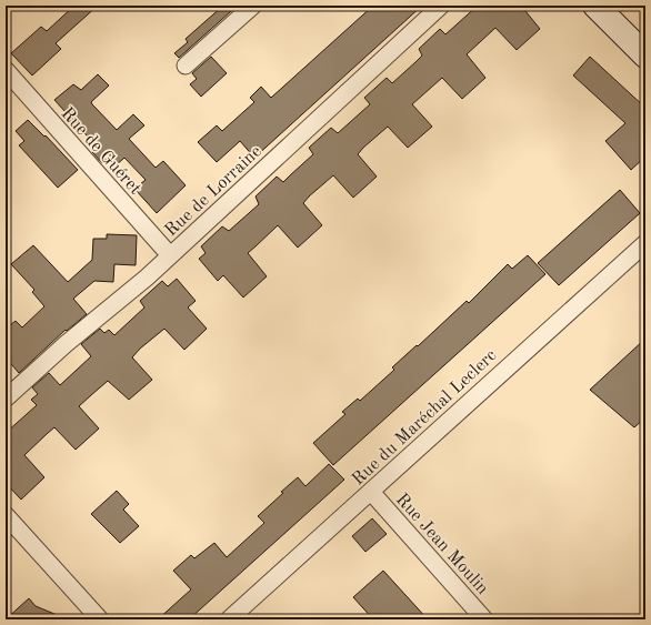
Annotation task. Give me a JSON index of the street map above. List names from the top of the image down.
{
  "streets": {
    "street": [
      "Rue de Guéret",
      "Rue de Lorraine",
      "Rue du Maréchal Leclerc",
      "Rue Jean Moulin"
    ]
  },
  "crossings": [
    ["Rue de Guéret", "Rue de Lorraine"],
    ["Rue du Maréchal Leclerc", "Rue Jean Moulin"]
  ]
}
